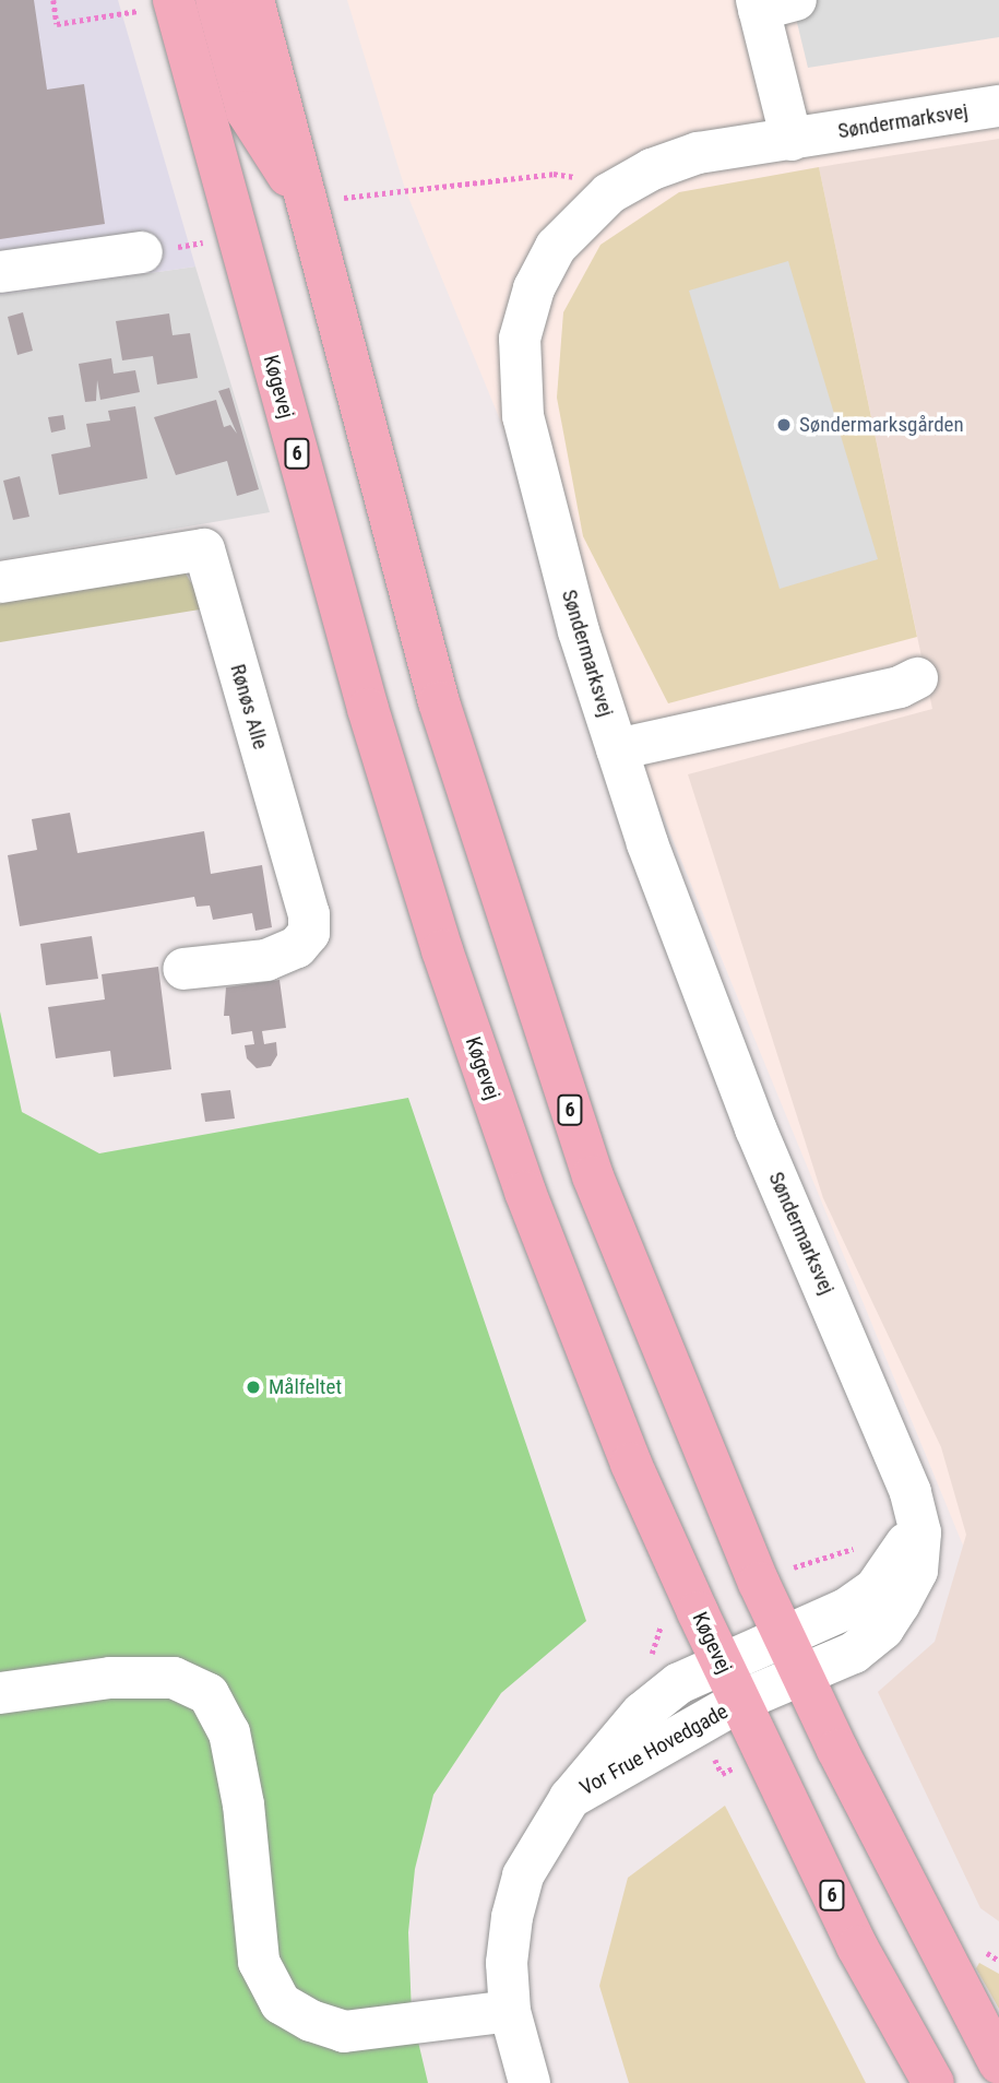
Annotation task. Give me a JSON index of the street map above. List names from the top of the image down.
{
  "streets": {
    "main road": ["Køgevej", "6"],
    "street": ["Søndermarksvej", "Rønøs Alle", "Vor Frue Hovedgade"]
  },
  "crossings": [
    ["Søndermarksvej", "6"],
    ["Søndermarksvej", "Vor Frue Hovedgade"],
    ["Køgevej", "Vor Frue Hovedgade"],
    ["6", "Vor Frue Hovedgade"]
  ],
  "places": ["Søndermarksgården", "Målfeltet"]
}
